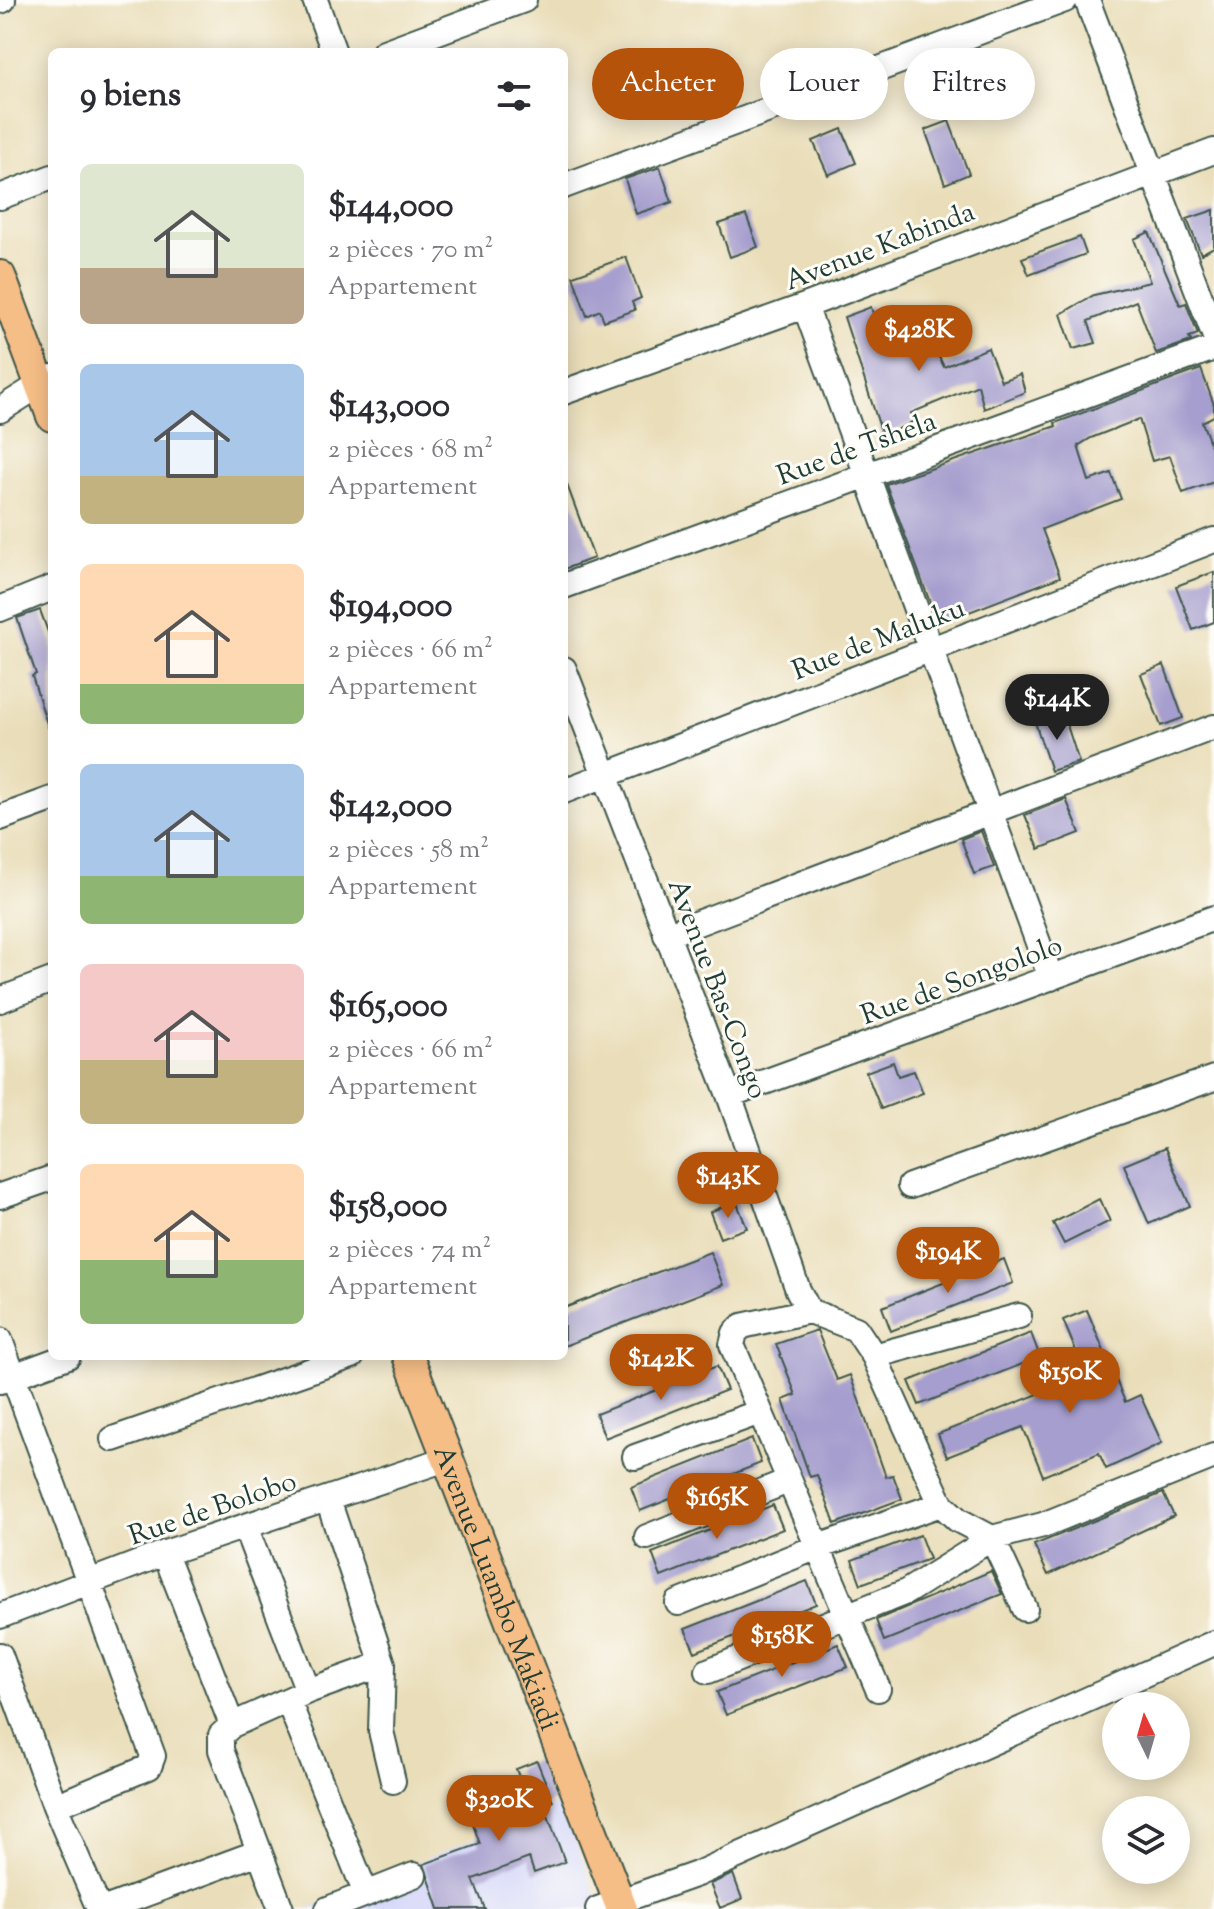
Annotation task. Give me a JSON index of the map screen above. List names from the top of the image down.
{
  "streets": {
    "main road": ["Avenue Luambo Makiadi"],
    "street": [
      "Avenue Kabinda",
      "Rue de Tshela",
      "Rue de Maluku",
      "Rue de Songololo",
      "Avenue Bas-Congo",
      "Rue de Bolobo"
    ]
  },
  "crossings": [
    ["Rue de Maluku", "Avenue Bas-Congo"],
    ["Rue de Songololo", "Avenue Bas-Congo"],
    ["Rue de Bolobo", "Avenue Luambo Makiadi"]
  ],
  "north": "top",
  "page": {
    "chip": ["Acheter", "Louer", "Filtres"],
    "heading": "9 biens",
    "list": [
      {
        "name": "$144,000",
        "note": "2 pièces · 70 m² · Appartement"
      },
      {
        "name": "$143,000",
        "note": "2 pièces · 68 m² · Appartement"
      },
      {
        "name": "$194,000",
        "note": "2 pièces · 66 m² · Appartement"
      },
      {
        "name": "$142,000",
        "note": "2 pièces · 58 m² · Appartement"
      },
      {
        "name": "$165,000",
        "note": "2 pièces · 66 m² · Appartement"
      },
      {
        "name": "$158,000",
        "note": "2 pièces · 74 m² · Appartement"
      }
    ],
    "price": [
      "$428K",
      "$144K",
      "$143K",
      "$194K",
      "$142K",
      "$150K",
      "$165K",
      "$158K",
      "$320K"
    ]
  }
}
